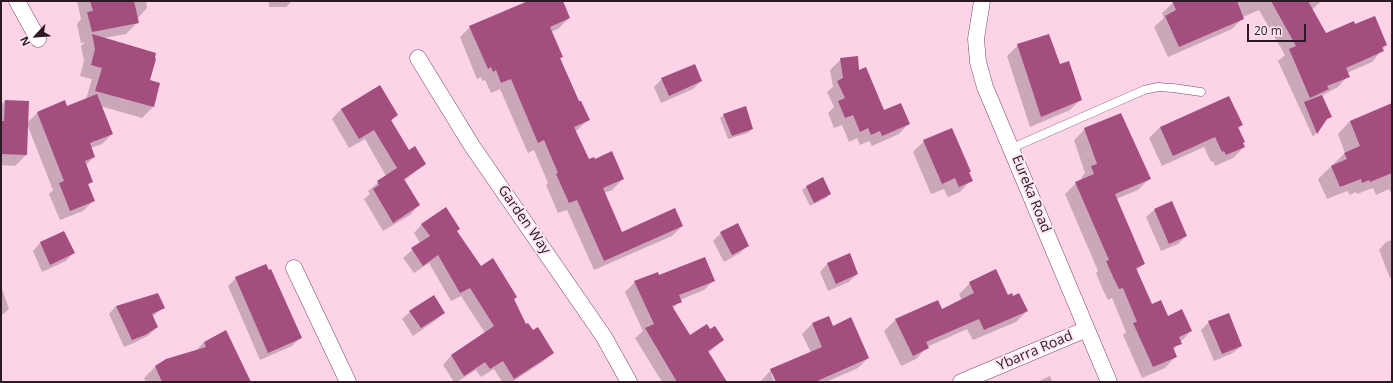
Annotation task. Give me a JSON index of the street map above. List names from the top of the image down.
{
  "streets": {
    "street": ["Eureka Road", "Garden Way", "Ybarra Road"]
  },
  "crossings": [
    ["Eureka Road", "Ybarra Road"]
  ],
  "scale_bar": "20 m",
  "north": "bottom left"
}
